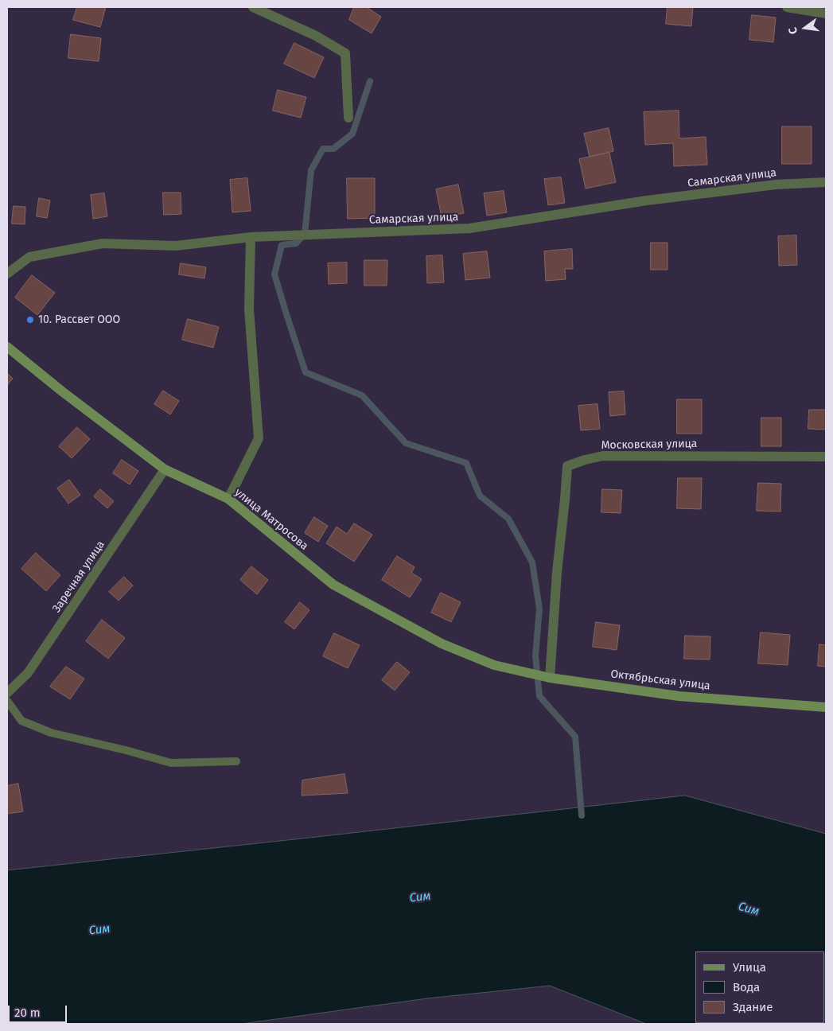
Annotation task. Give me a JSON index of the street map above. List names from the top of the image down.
{
  "streets": {
    "main road": ["улица Матросова", "Октябрьская улица"],
    "street": ["Самарская улица", "Московская улица", "Заречная улица"]
  },
  "crossings": [
    ["Московская улица", "Октябрьская улица"],
    ["улица Матросова", "Заречная улица"],
    ["улица Матросова", "Октябрьская улица"]
  ],
  "water": ["Сим"],
  "places": ["10. Рассвет ООО"],
  "legend": ["Улица", "Вода", "Здание"],
  "scale_bar": "20 m",
  "north": "left"
}
